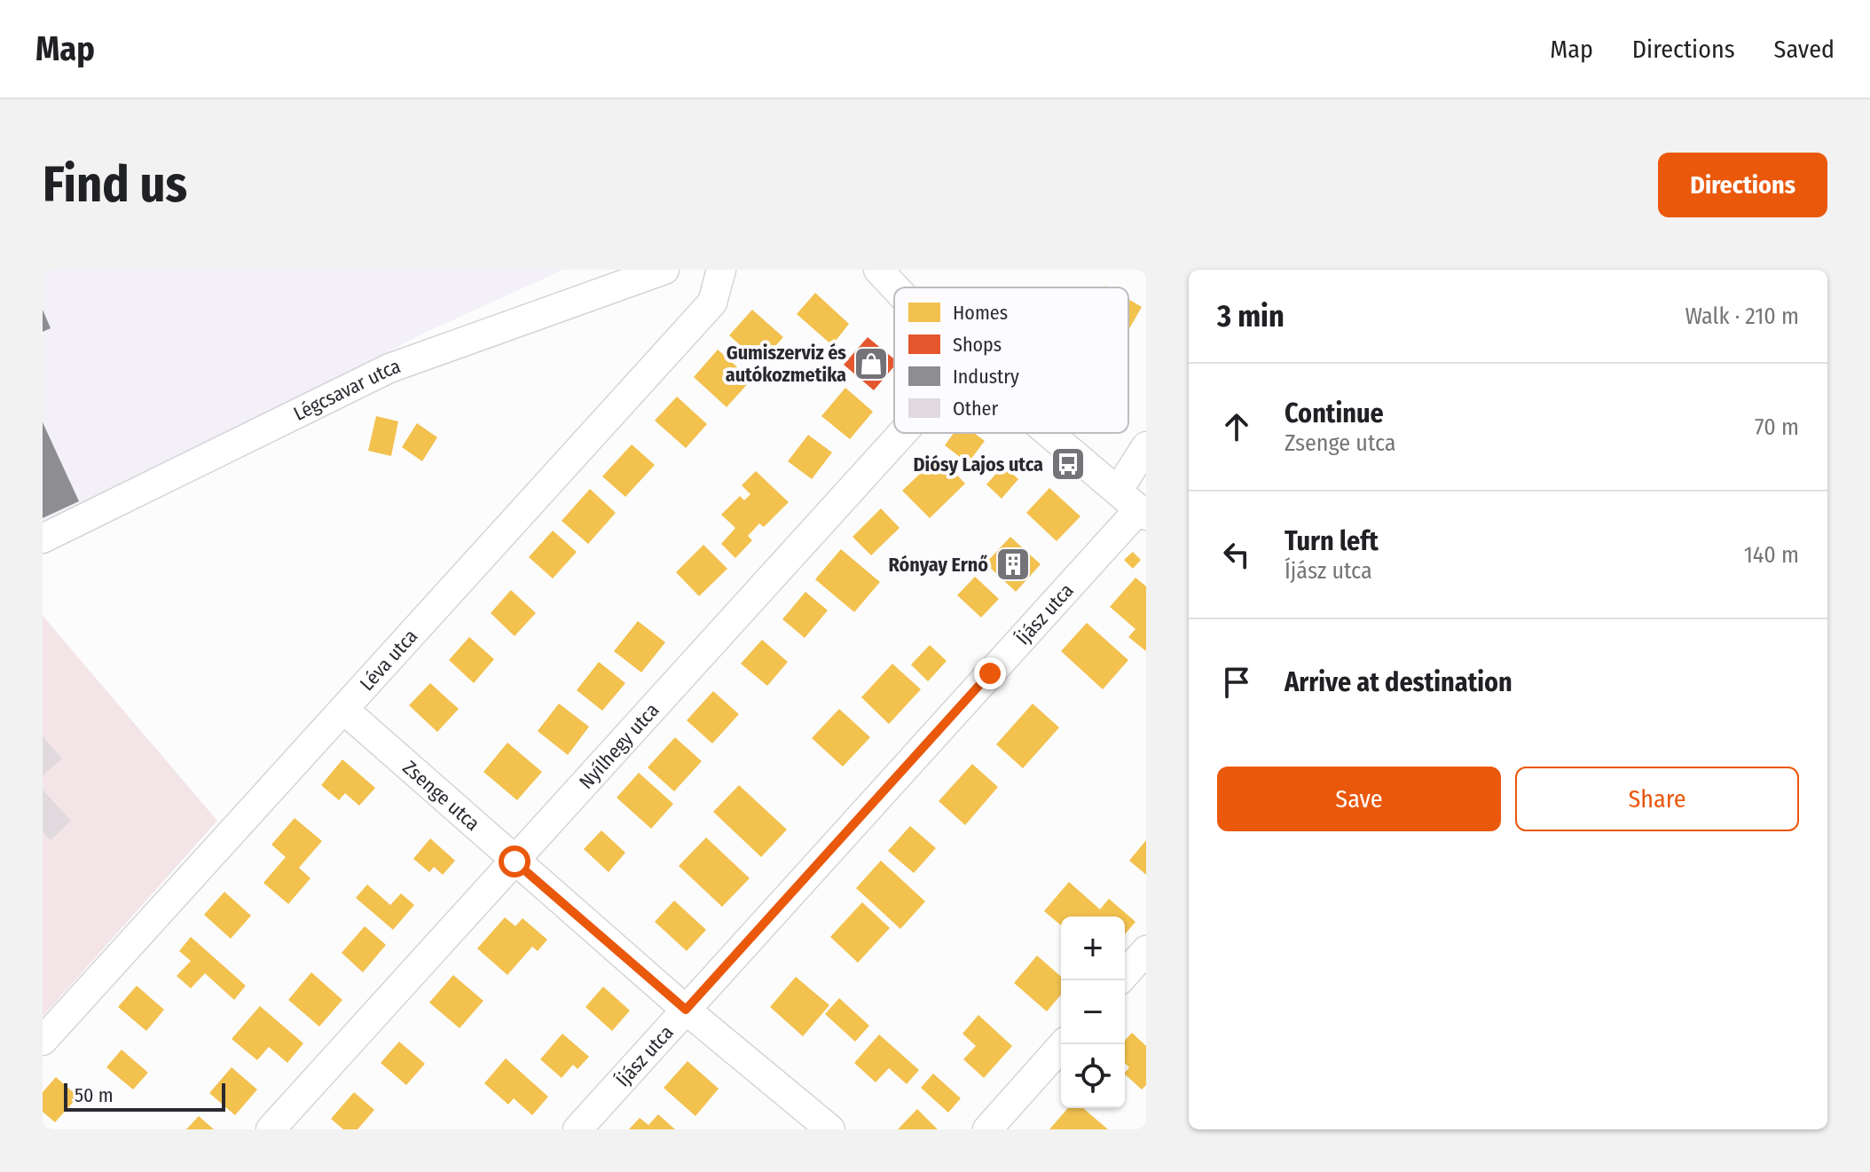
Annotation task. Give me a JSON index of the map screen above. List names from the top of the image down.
{
  "streets": {
    "street": [
      "Légcsavar utca",
      "Íjász utca",
      "Léva utca",
      "Nyílhegy utca",
      "Zsenge utca"
    ]
  },
  "crossings": [
    ["Íjász utca", "Zsenge utca"],
    ["Léva utca", "Zsenge utca"],
    ["Nyílhegy utca", "Zsenge utca"]
  ],
  "places": {
    "shop": ["Gumiszerviz és autókozmetika"],
    "bus stop": ["Diósy Lajos utca"],
    "building": ["Rónyay Ernő"]
  },
  "legend": [
    "Homes",
    "Shops",
    "Industry",
    "Other"
  ],
  "scale_bar": "50 m",
  "page": {
    "header": "Map",
    "nav": ["Map", "Directions", "Saved"],
    "buttons": [
      "Directions",
      ["Save", "Share"]
    ],
    "title": "Find us",
    "heading": ["3 min", "Walk · 210 m"],
    "list": [
      ["Continue", "Zsenge utca", "70 m"],
      ["Turn left", "Íjász utca", "140 m"],
      "Arrive at destination"
    ],
    "map_buttons": ["+", "−"],
    "scale": "50 m"
  }
}
